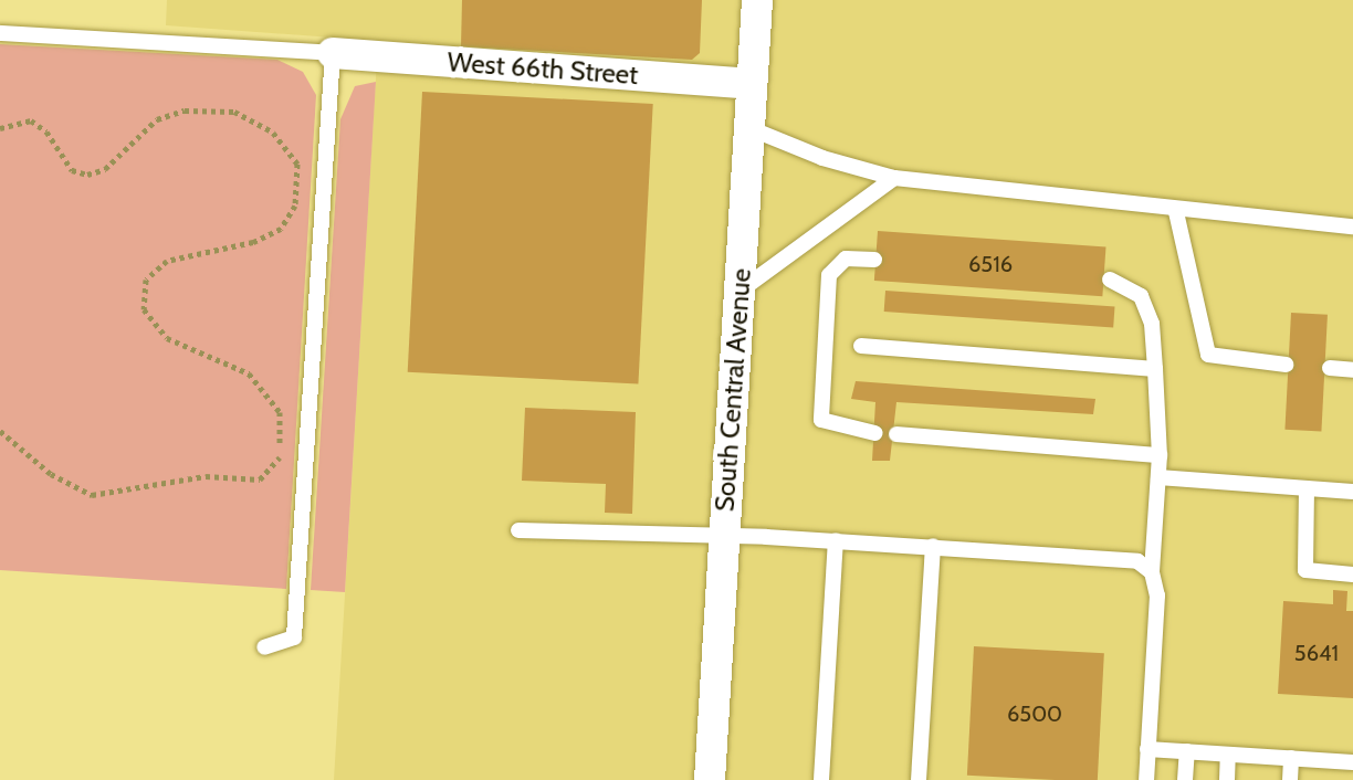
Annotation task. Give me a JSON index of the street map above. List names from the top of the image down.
{
  "streets": {
    "street": ["West 66th Street", "South Central Avenue"]
  },
  "crossings": [
    ["West 66th Street", "South Central Avenue"]
  ],
  "house_numbers": ["6516", "5641", "6500"]
}
